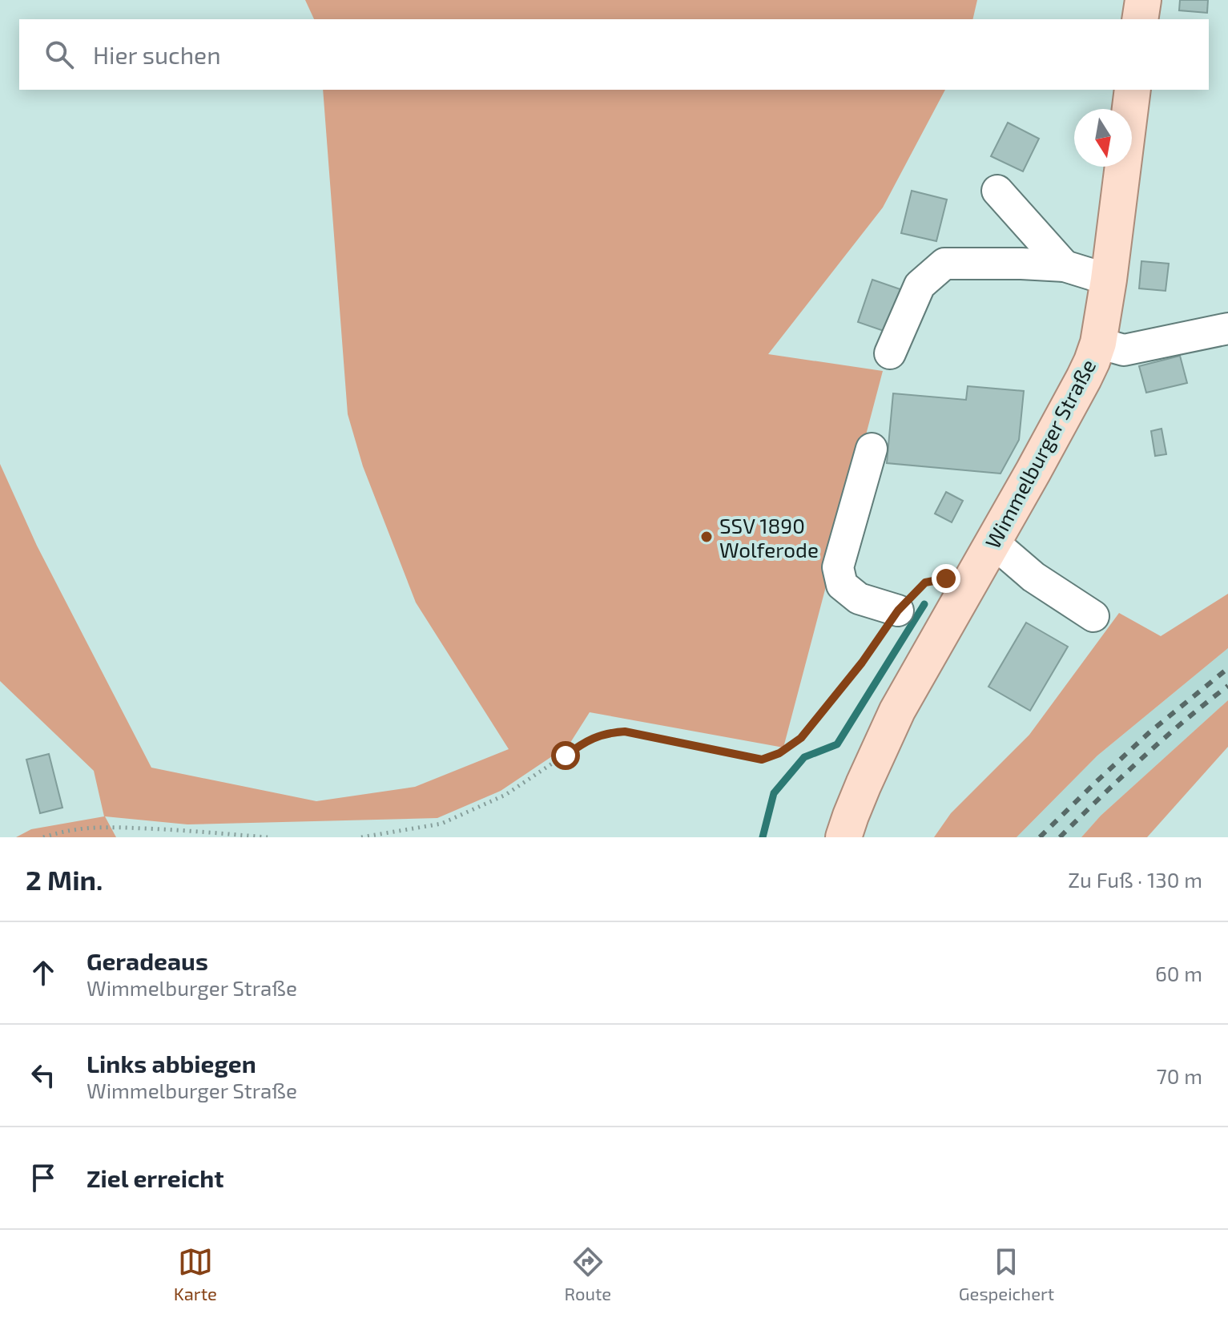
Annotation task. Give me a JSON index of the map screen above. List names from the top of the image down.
{
  "streets": {
    "main road": ["Wimmelburger Straße"]
  },
  "places": ["SSV 1890 Wolferode"],
  "north": "bottom",
  "page": {
    "search": "Hier suchen",
    "heading": ["2 Min.", "Zu Fuß · 130 m"],
    "list": [
      ["Geradeaus", "Wimmelburger Straße", "60 m"],
      ["Links abbiegen", "Wimmelburger Straße", "70 m"],
      "Ziel erreicht"
    ],
    "nav": ["Karte", "Route", "Gespeichert"]
  }
}
